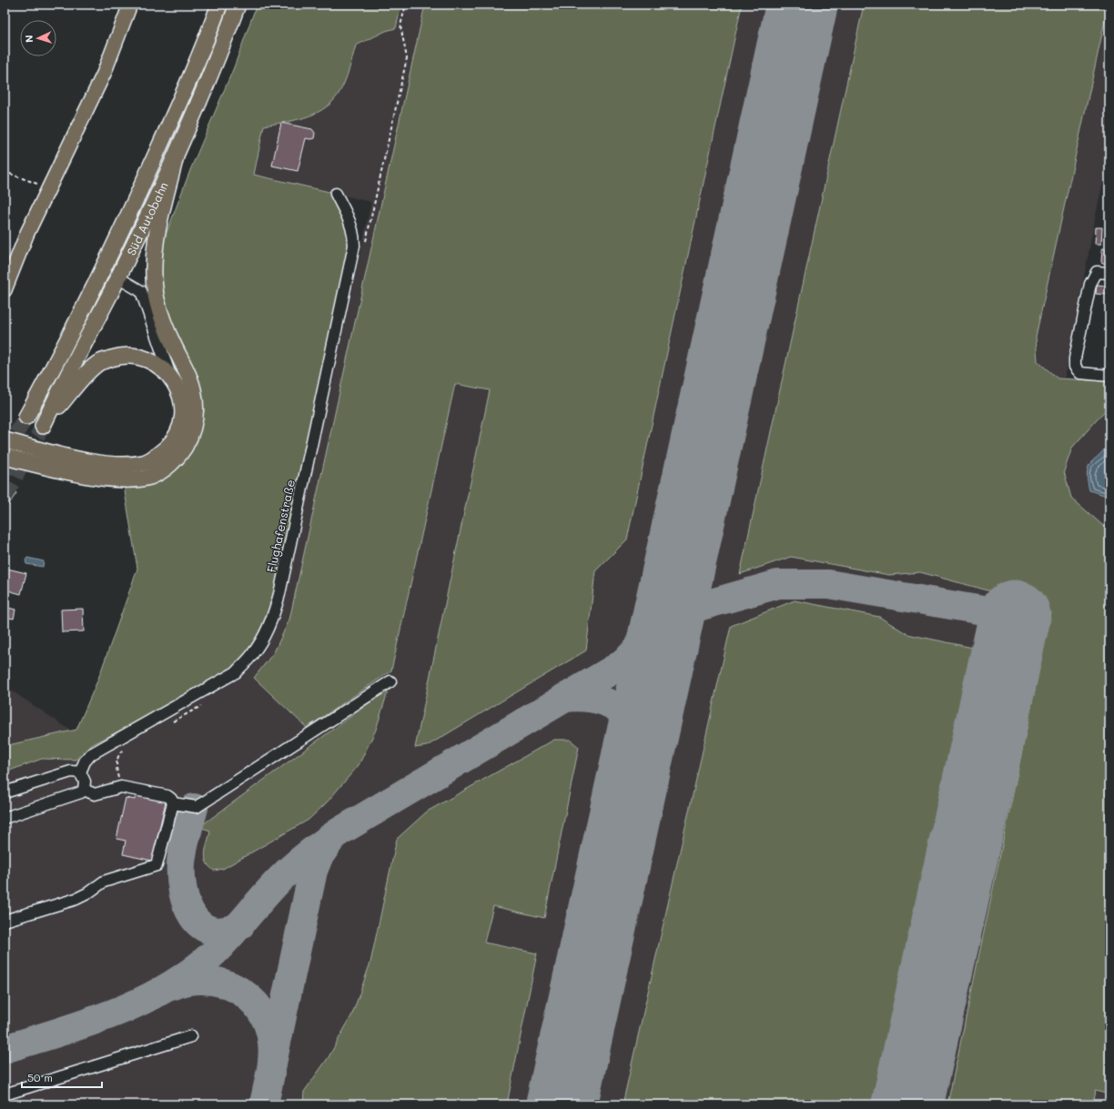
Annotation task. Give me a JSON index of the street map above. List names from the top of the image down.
{
  "streets": {
    "highway": ["Süd Autobahn"],
    "street": ["Flughafenstraße"]
  },
  "scale_bar": "50 m",
  "north": "left"
}
